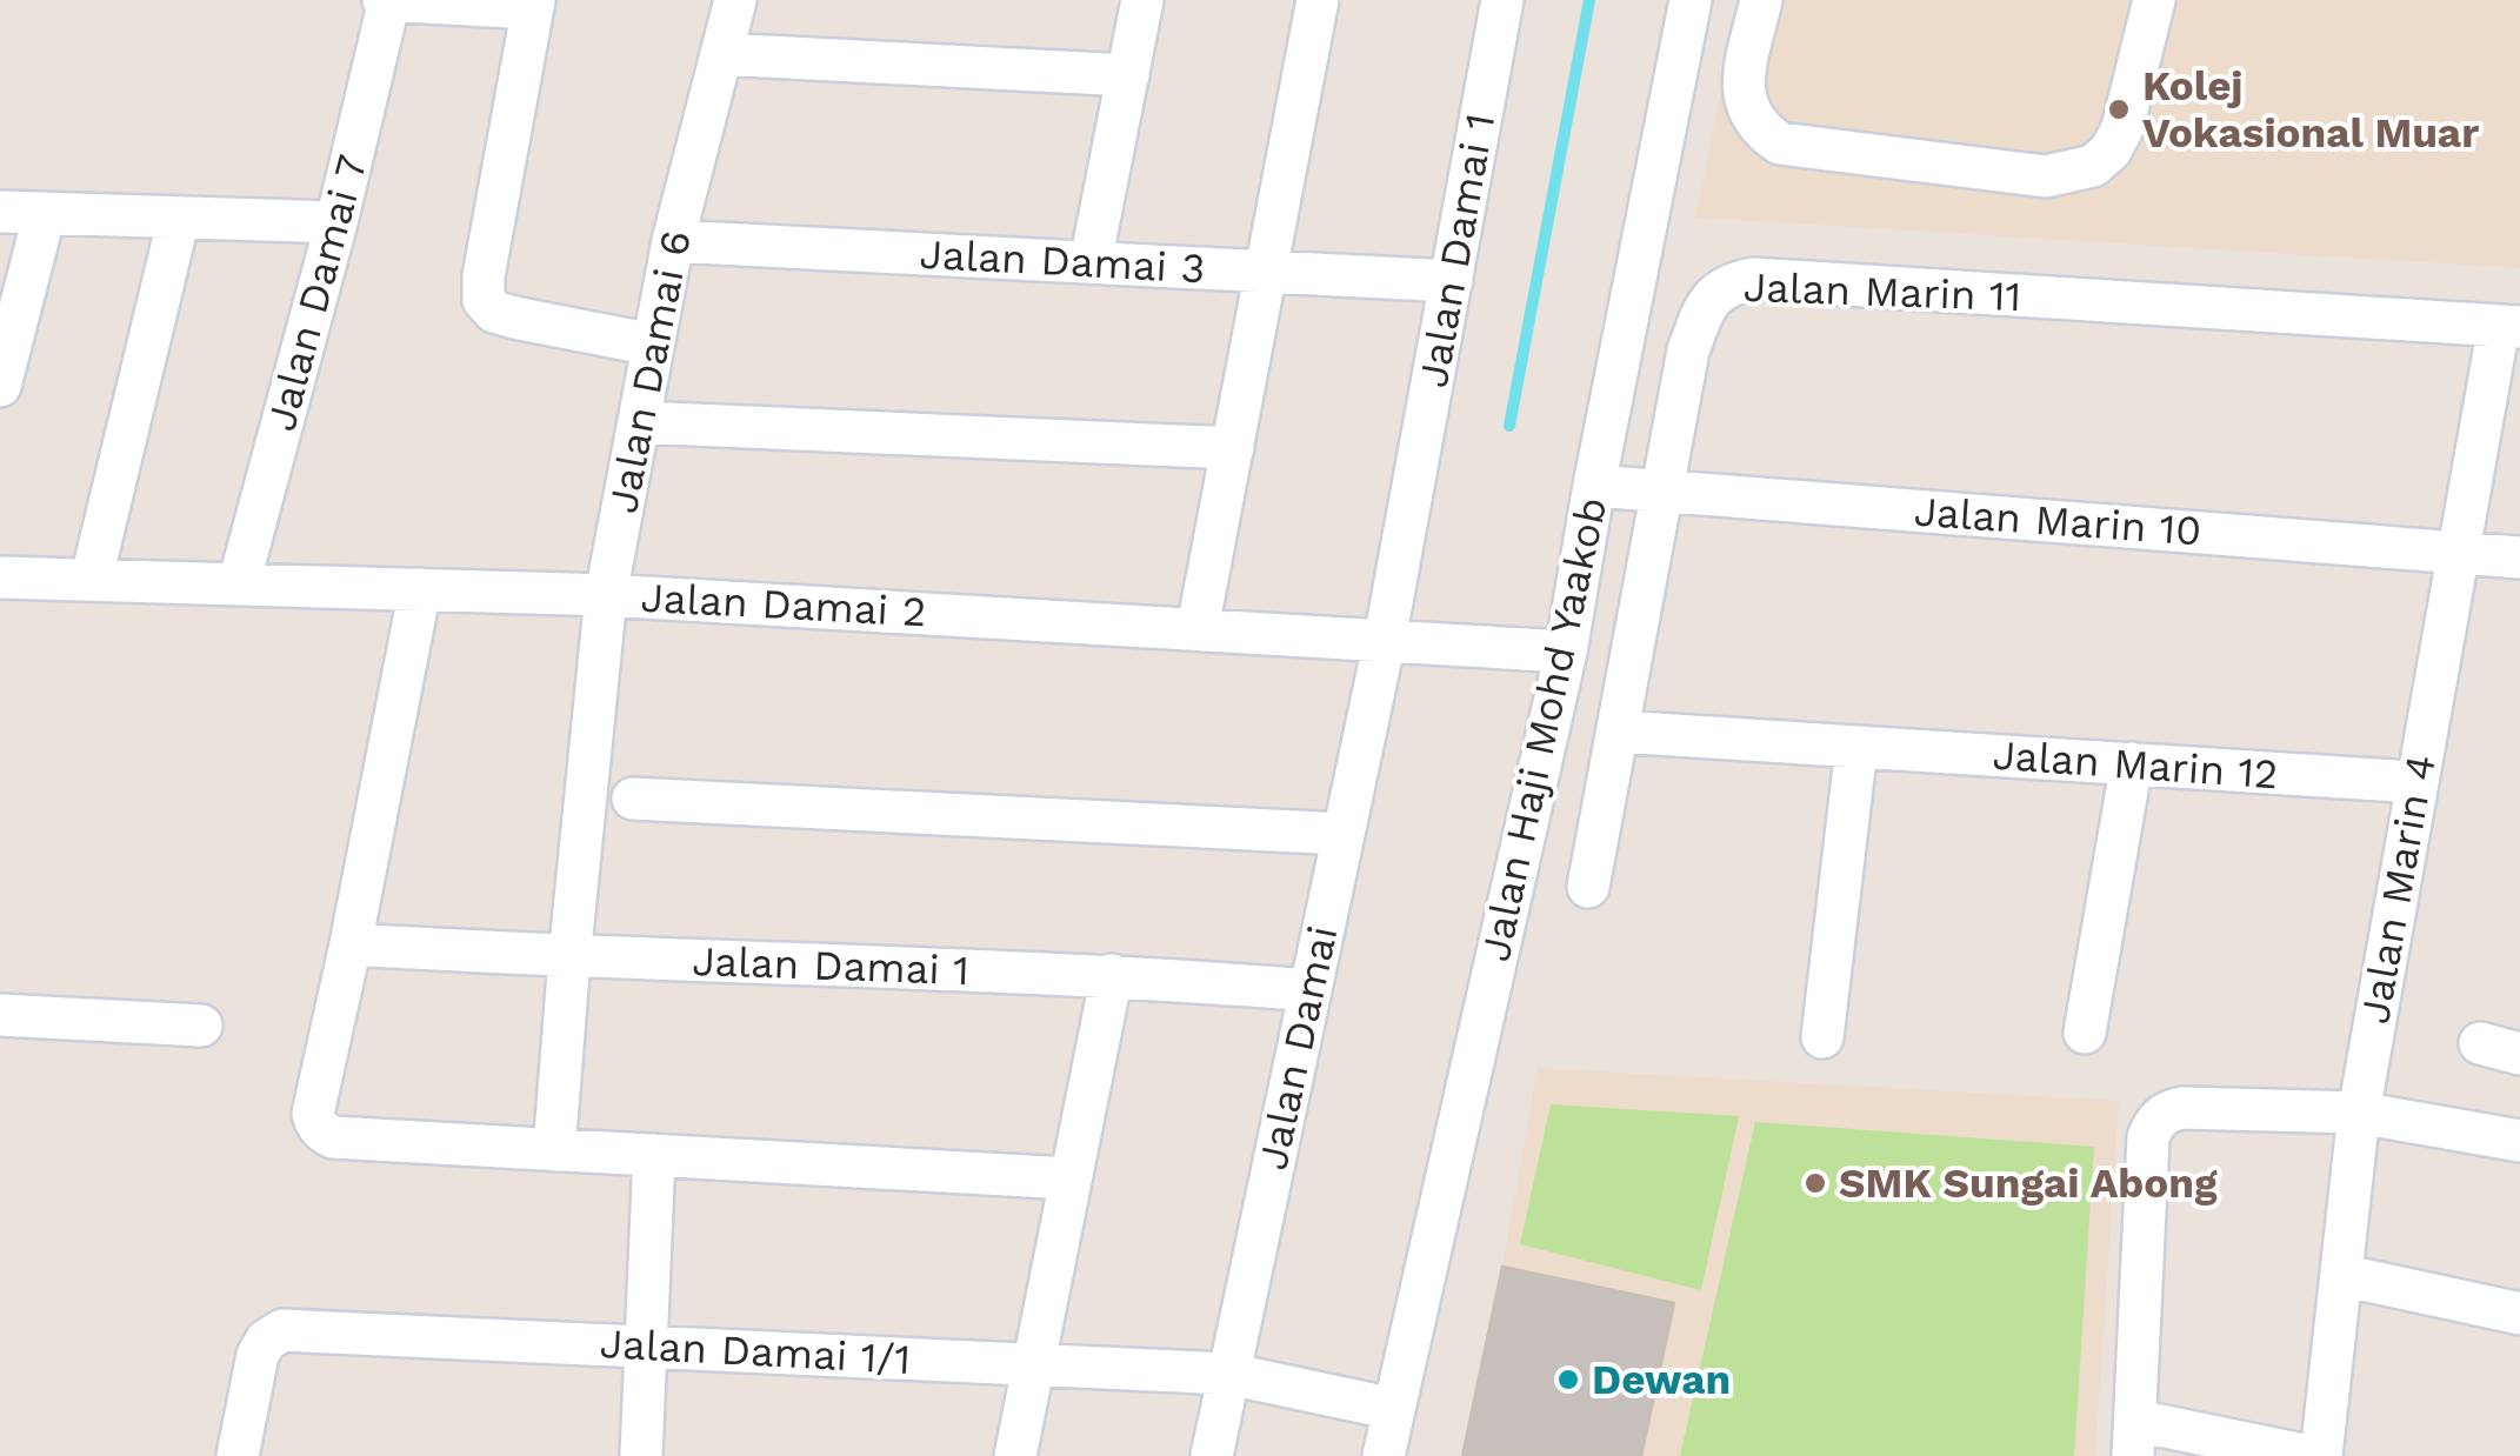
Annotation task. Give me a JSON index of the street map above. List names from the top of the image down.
{
  "streets": {
    "street": [
      "Jalan Damai 1",
      "Jalan Damai 3",
      "Jalan Marin 11",
      "Jalan Damai 7",
      "Jalan Damai 6",
      "Jalan Marin 10",
      "Jalan Damai 2",
      "Jalan Haji Mohd Yaakob",
      "Jalan Marin 12",
      "Jalan Marin 4",
      "Jalan Damai",
      "Jalan Damai 1/1"
    ]
  },
  "crossings": [
    ["Jalan Damai 1", "Jalan Damai 3"],
    ["Jalan Damai 1", "Jalan Damai 6"],
    ["Jalan Damai 1", "Jalan Damai 2"],
    ["Jalan Damai 1", "Jalan Damai"],
    ["Jalan Damai 3", "Jalan Damai 6"],
    ["Jalan Marin 11", "Jalan Marin 10"],
    ["Jalan Marin 11", "Jalan Marin 12"],
    ["Jalan Marin 11", "Jalan Marin 4"],
    ["Jalan Damai 7", "Jalan Damai 2"],
    ["Jalan Damai 6", "Jalan Damai 2"],
    ["Jalan Marin 10", "Jalan Haji Mohd Yaakob"],
    ["Jalan Marin 10", "Jalan Marin 4"],
    ["Jalan Damai 2", "Jalan Haji Mohd Yaakob"],
    ["Jalan Damai 2", "Jalan Damai"],
    ["Jalan Haji Mohd Yaakob", "Jalan Damai 1/1"],
    ["Jalan Marin 12", "Jalan Marin 4"],
    ["Jalan Damai", "Jalan Damai 1/1"]
  ],
  "places": ["Kolej Vokasional Muar", "SMK Sungai Abong", "Dewan"]
}
